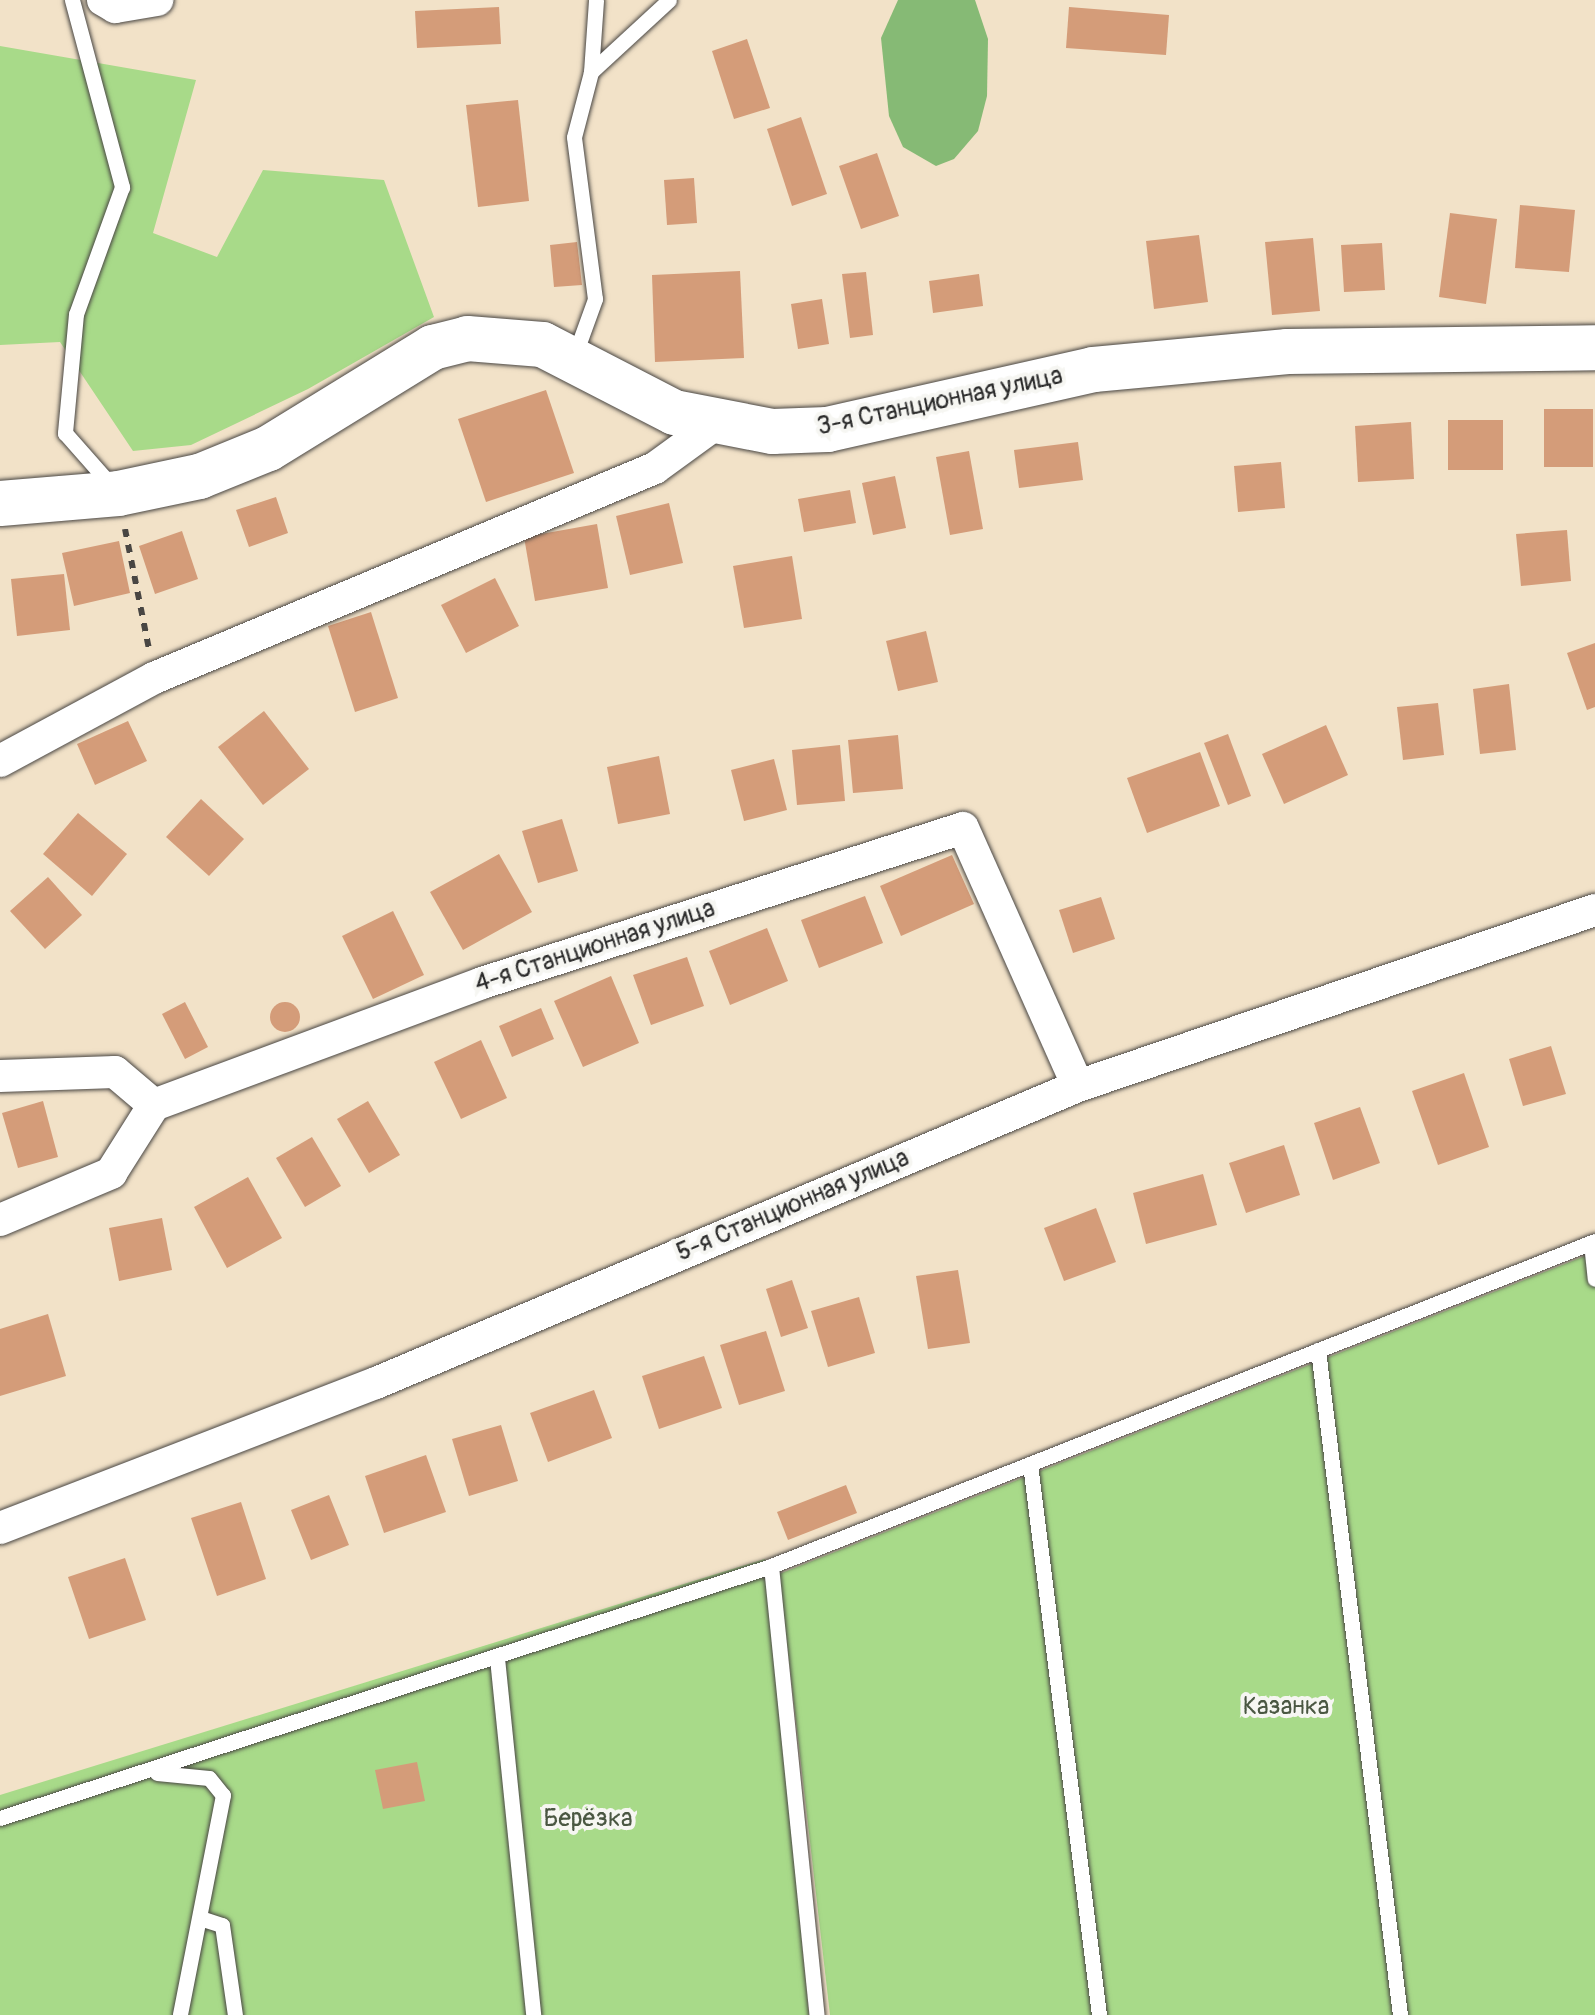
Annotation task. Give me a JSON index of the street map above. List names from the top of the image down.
{
  "streets": {
    "street": ["3-я Станционная улица", "4-я Станционная улица", "5-я Станционная улица"]
  },
  "crossings": [
    ["4-я Станционная улица", "5-я Станционная улица"]
  ],
  "parks": ["Казанка", "Берёзка"]
}
